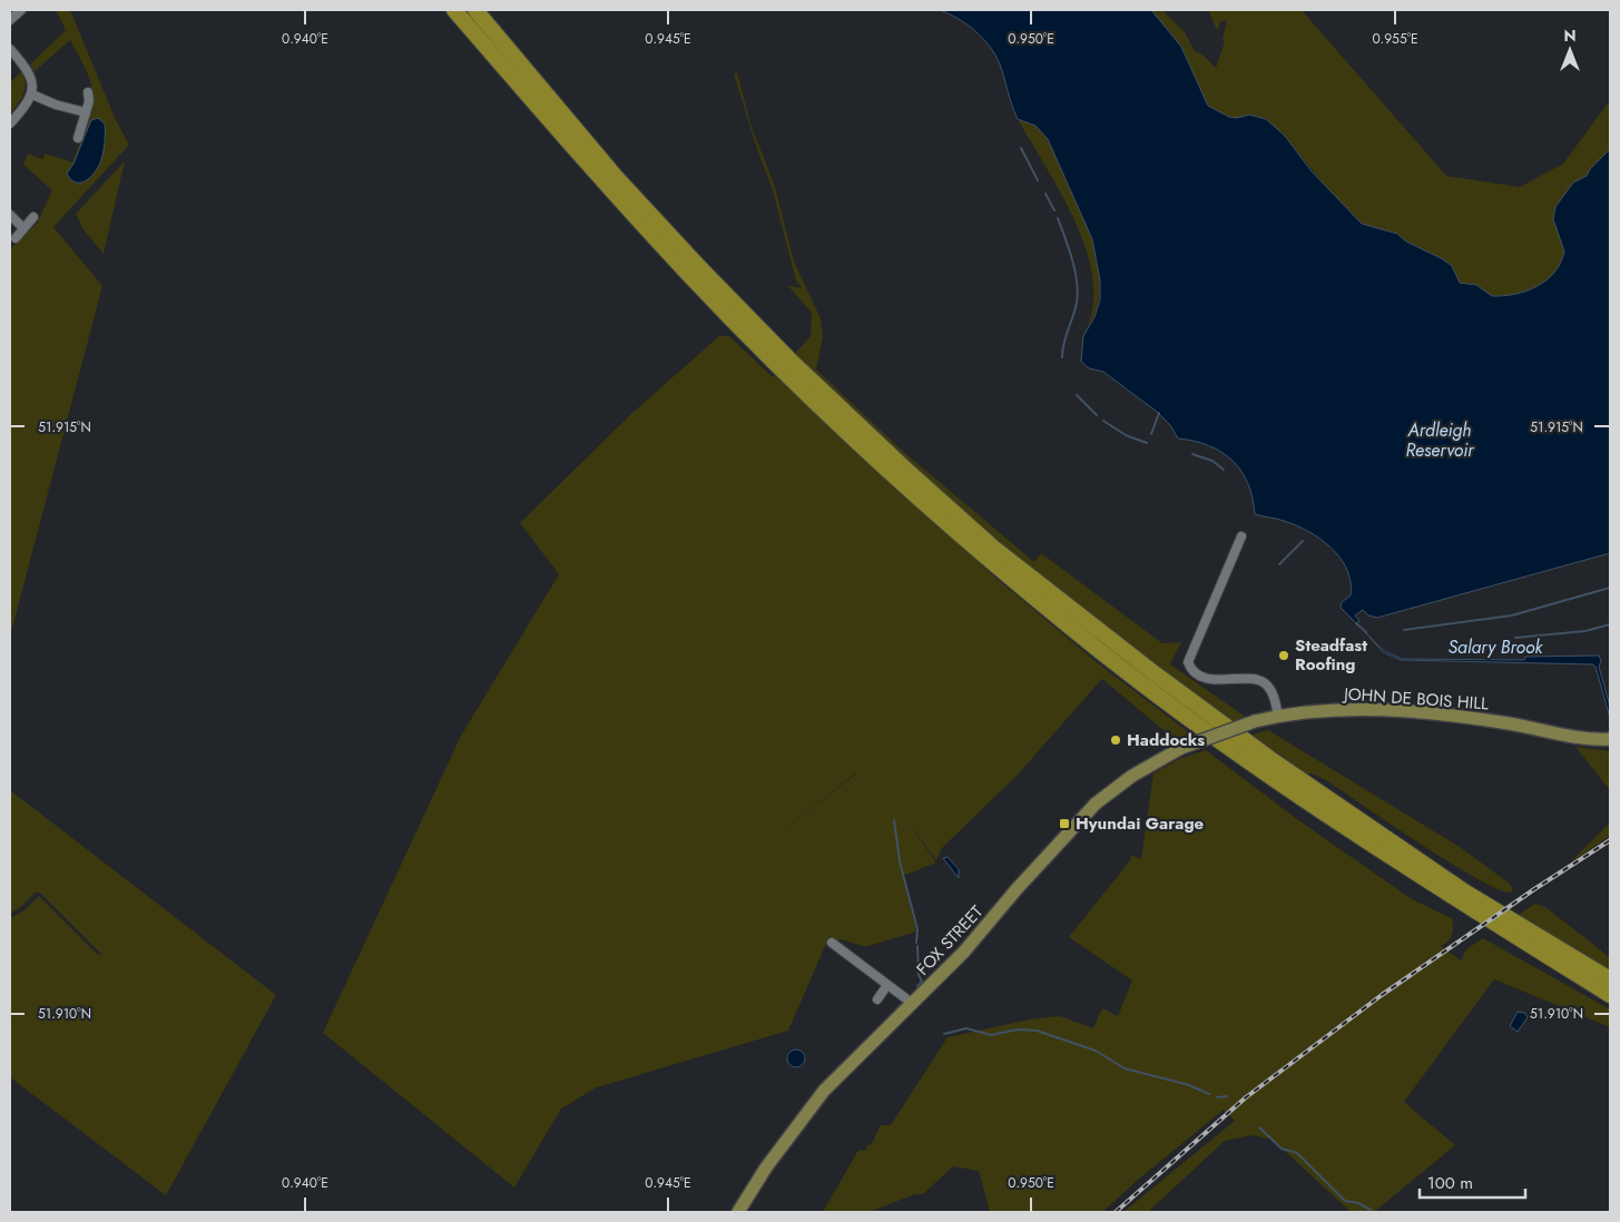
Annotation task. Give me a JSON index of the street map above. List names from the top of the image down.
{
  "streets": {
    "main road": ["JOHN DE BOIS HILL", "FOX STREET"]
  },
  "crossings": [
    ["JOHN DE BOIS HILL", "FOX STREET"]
  ],
  "water": ["Ardleigh Reservoir", "Salary Brook"],
  "places": {
    "other": ["Steadfast Roofing", "Haddocks"],
    "transit": ["Hyundai Garage"]
  },
  "scale_bar": "100 m",
  "north": "top",
  "coordinates": [
    "0.940°E",
    "0.945°E",
    "0.950°E",
    "0.955°E",
    "51.915°N",
    "51.910°N"
  ]
}
